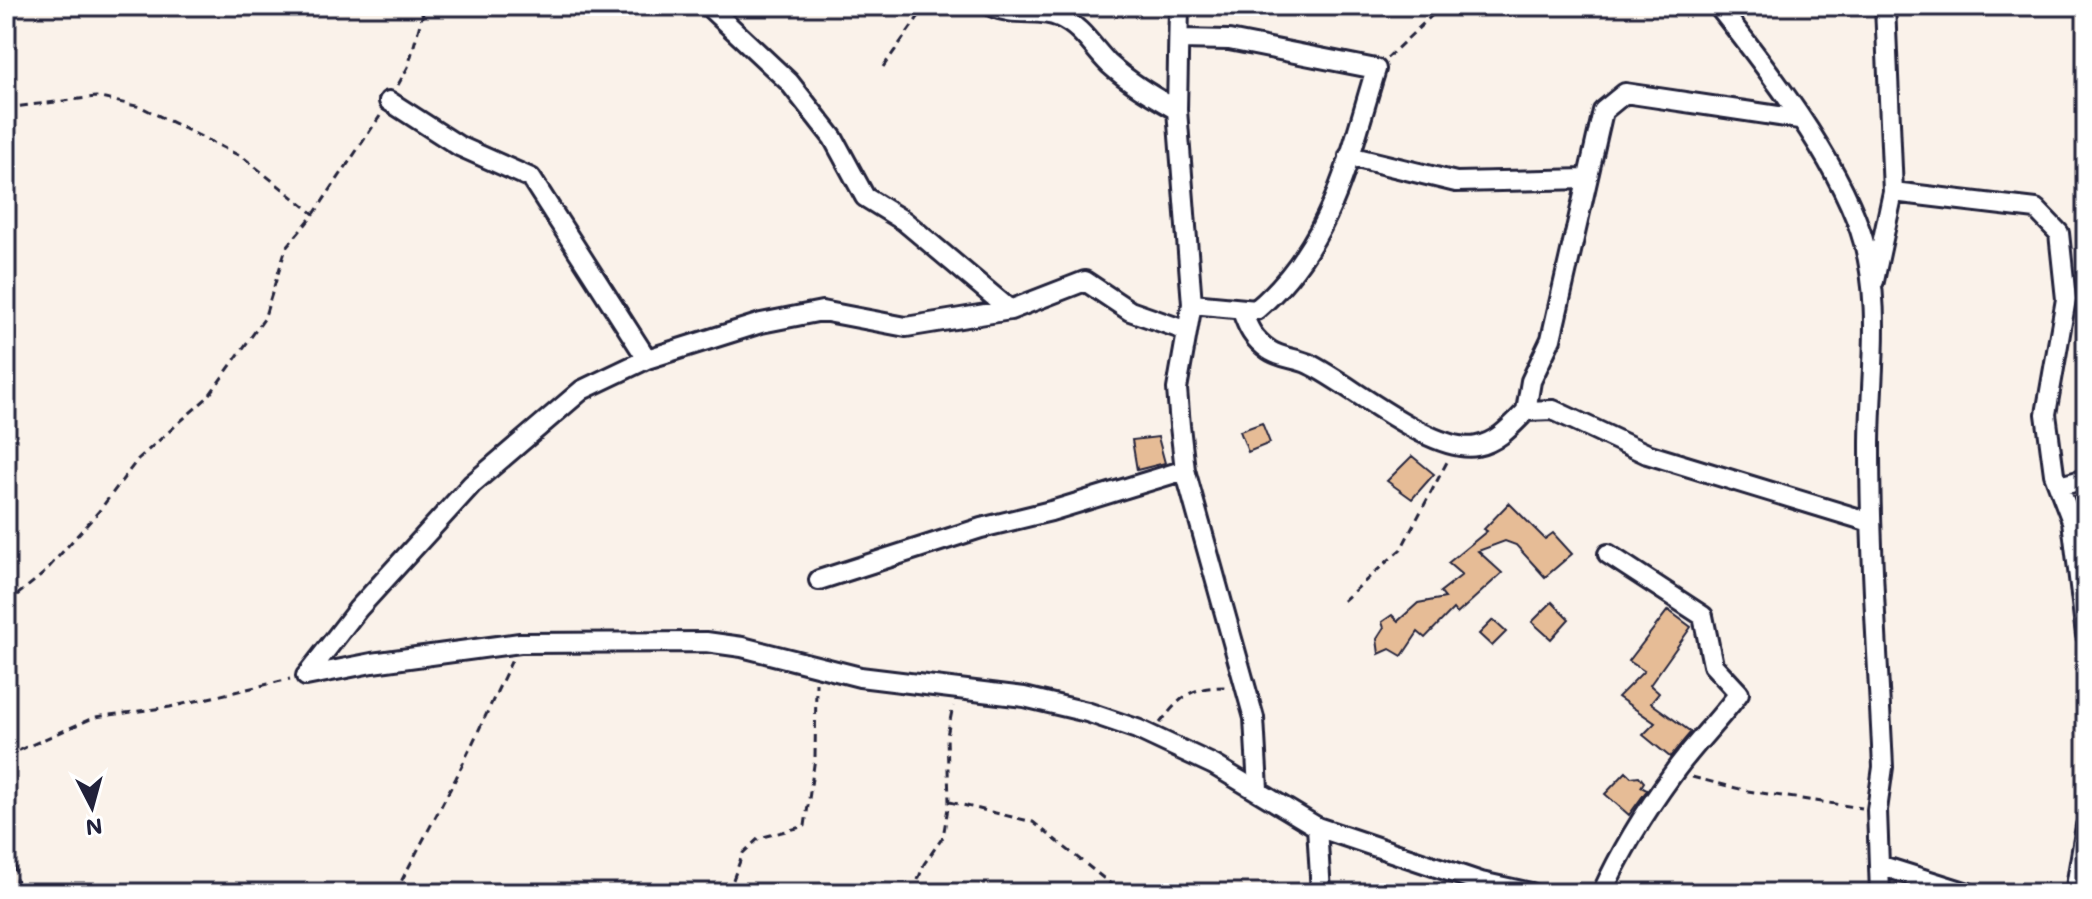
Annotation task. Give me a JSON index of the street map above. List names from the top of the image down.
{
  "north": "bottom"
}
